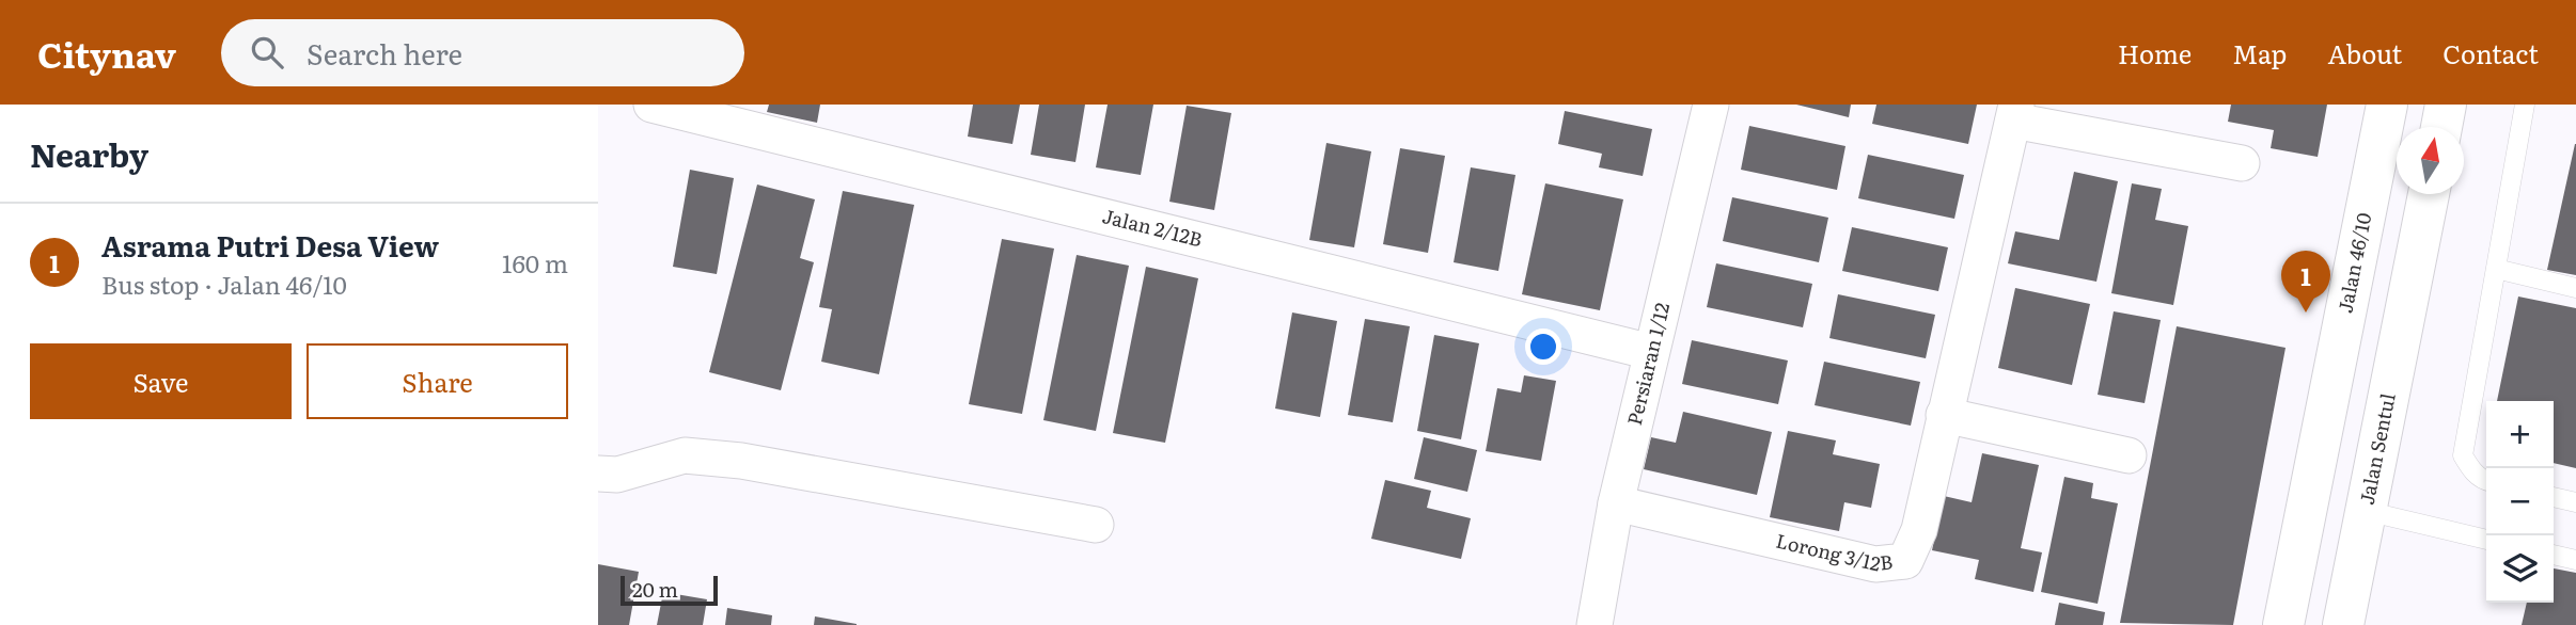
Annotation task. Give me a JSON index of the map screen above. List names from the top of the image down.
{
  "streets": {
    "main road": ["Jalan 46/10", "Jalan Sentul"],
    "street": ["Jalan 2/12B", "Persiaran 1/12", "Lorong 3/12B"]
  },
  "crossings": [
    ["Jalan 2/12B", "Persiaran 1/12"],
    ["Persiaran 1/12", "Lorong 3/12B"]
  ],
  "scale_bar": "20 m",
  "north": "top",
  "page": {
    "header": "Citynav",
    "search": "Search here",
    "nav": [
      "Home",
      "Map",
      "About",
      "Contact"
    ],
    "heading": "Nearby",
    "list": [
      {
        "mark": "1",
        "name": "Asrama Putri Desa View",
        "note": "Bus stop · Jalan 46/10",
        "value": "160 m"
      }
    ],
    "pins": "1",
    "buttons": ["Save", "Share"],
    "map_buttons": ["+", "−"],
    "scale": "20 m"
  }
}
